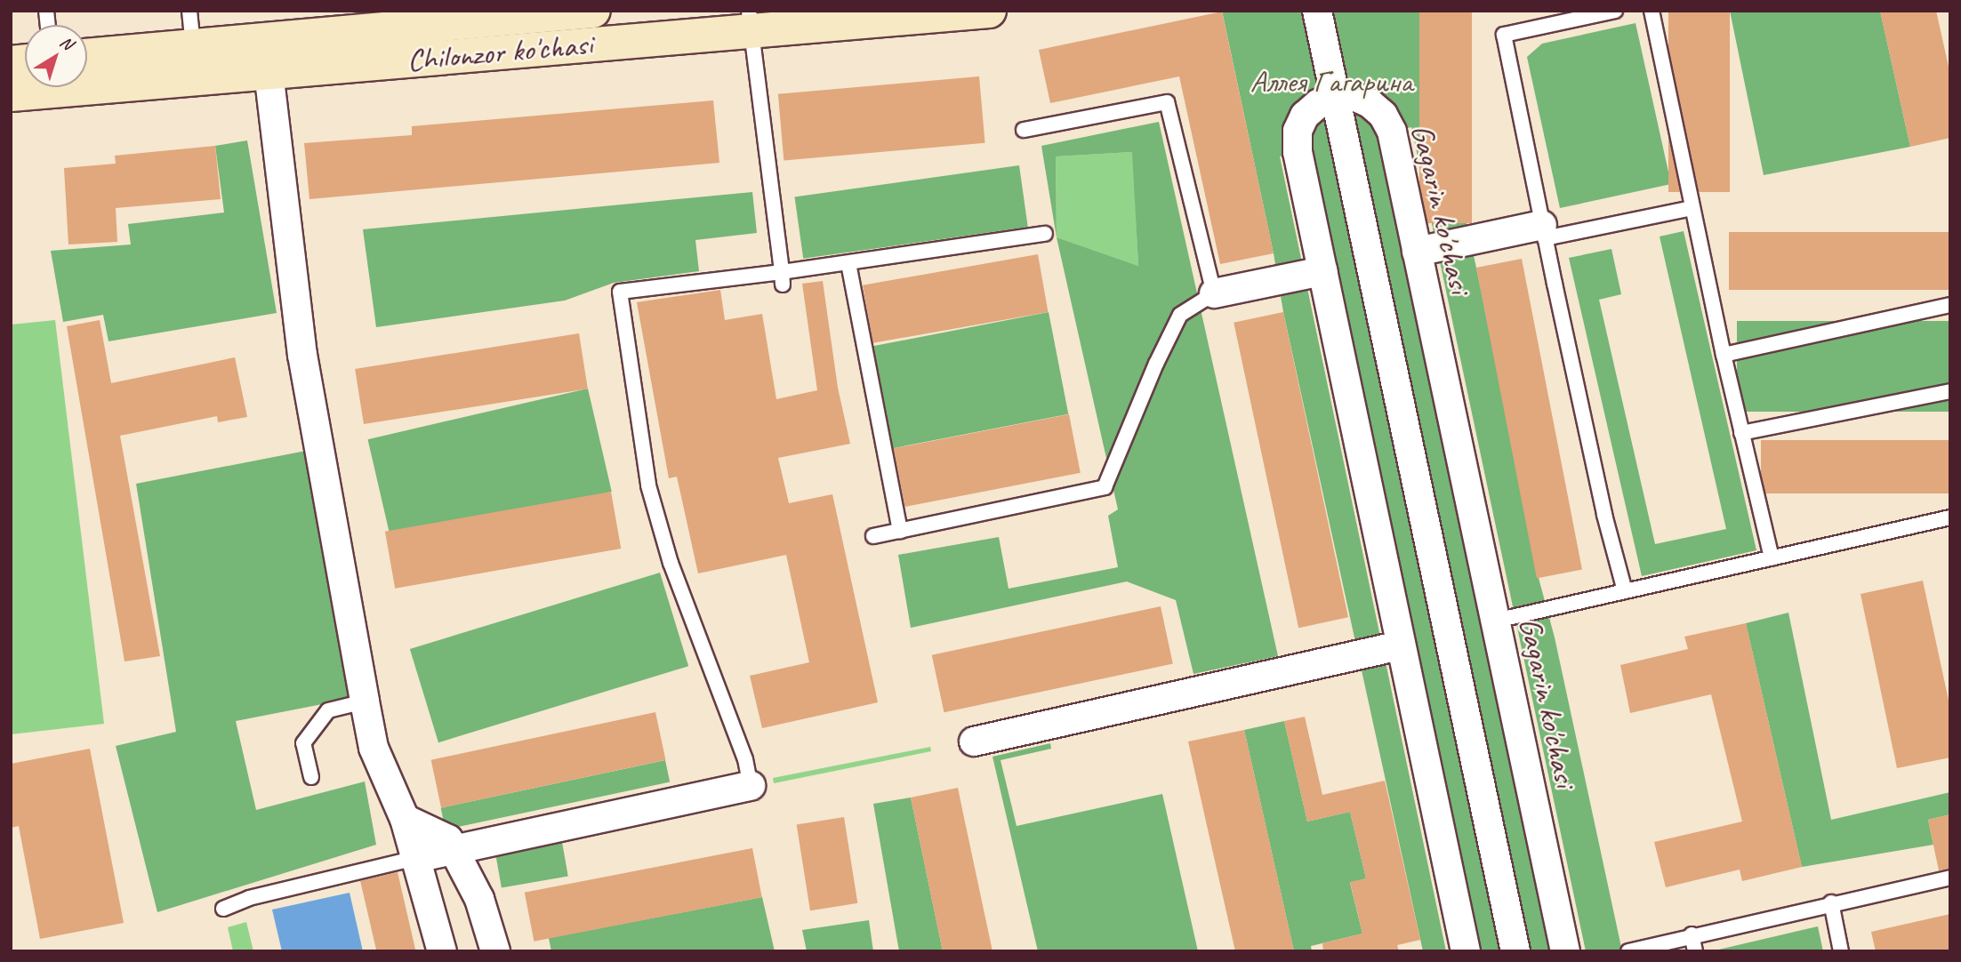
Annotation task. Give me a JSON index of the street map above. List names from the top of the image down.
{
  "streets": {
    "main road": ["Chilonzor ko'chasi"],
    "street": ["Gagarin ko'chasi"]
  },
  "parks": ["Аллея Гагарина"],
  "north": "top right"
}
